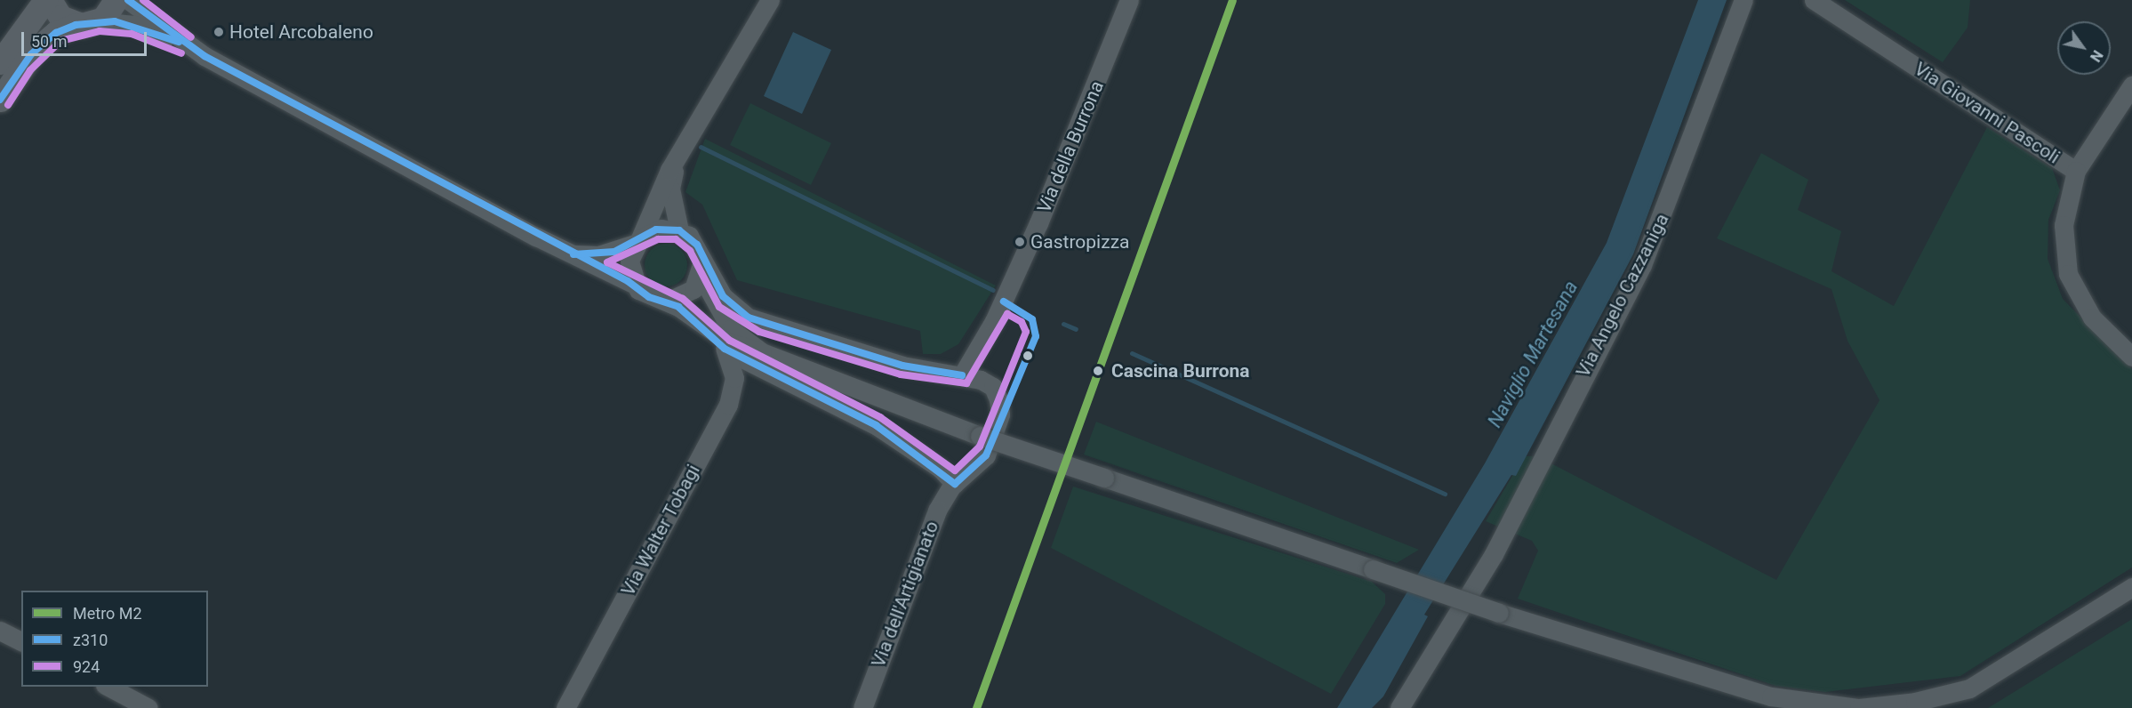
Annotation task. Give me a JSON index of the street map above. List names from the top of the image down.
{
  "streets": {
    "street": [
      "Via Giovanni Pascoli",
      "Via della Burrona",
      "Via Angelo Cazzaniga",
      "Via Walter Tobagi",
      "Via dell'Artigianato"
    ]
  },
  "crossings": [
    ["Via della Burrona", "Via dell'Artigianato"]
  ],
  "water": ["Naviglio Martesana"],
  "places": ["Hotel Arcobaleno", "Gastropizza", "Cascina Burrona"],
  "lines": ["metro line M2", "transit line z310", "transit line 924"],
  "legend": ["Metro M2", "z310", "924"],
  "scale_bar": "50 m",
  "north": "bottom right"
}
